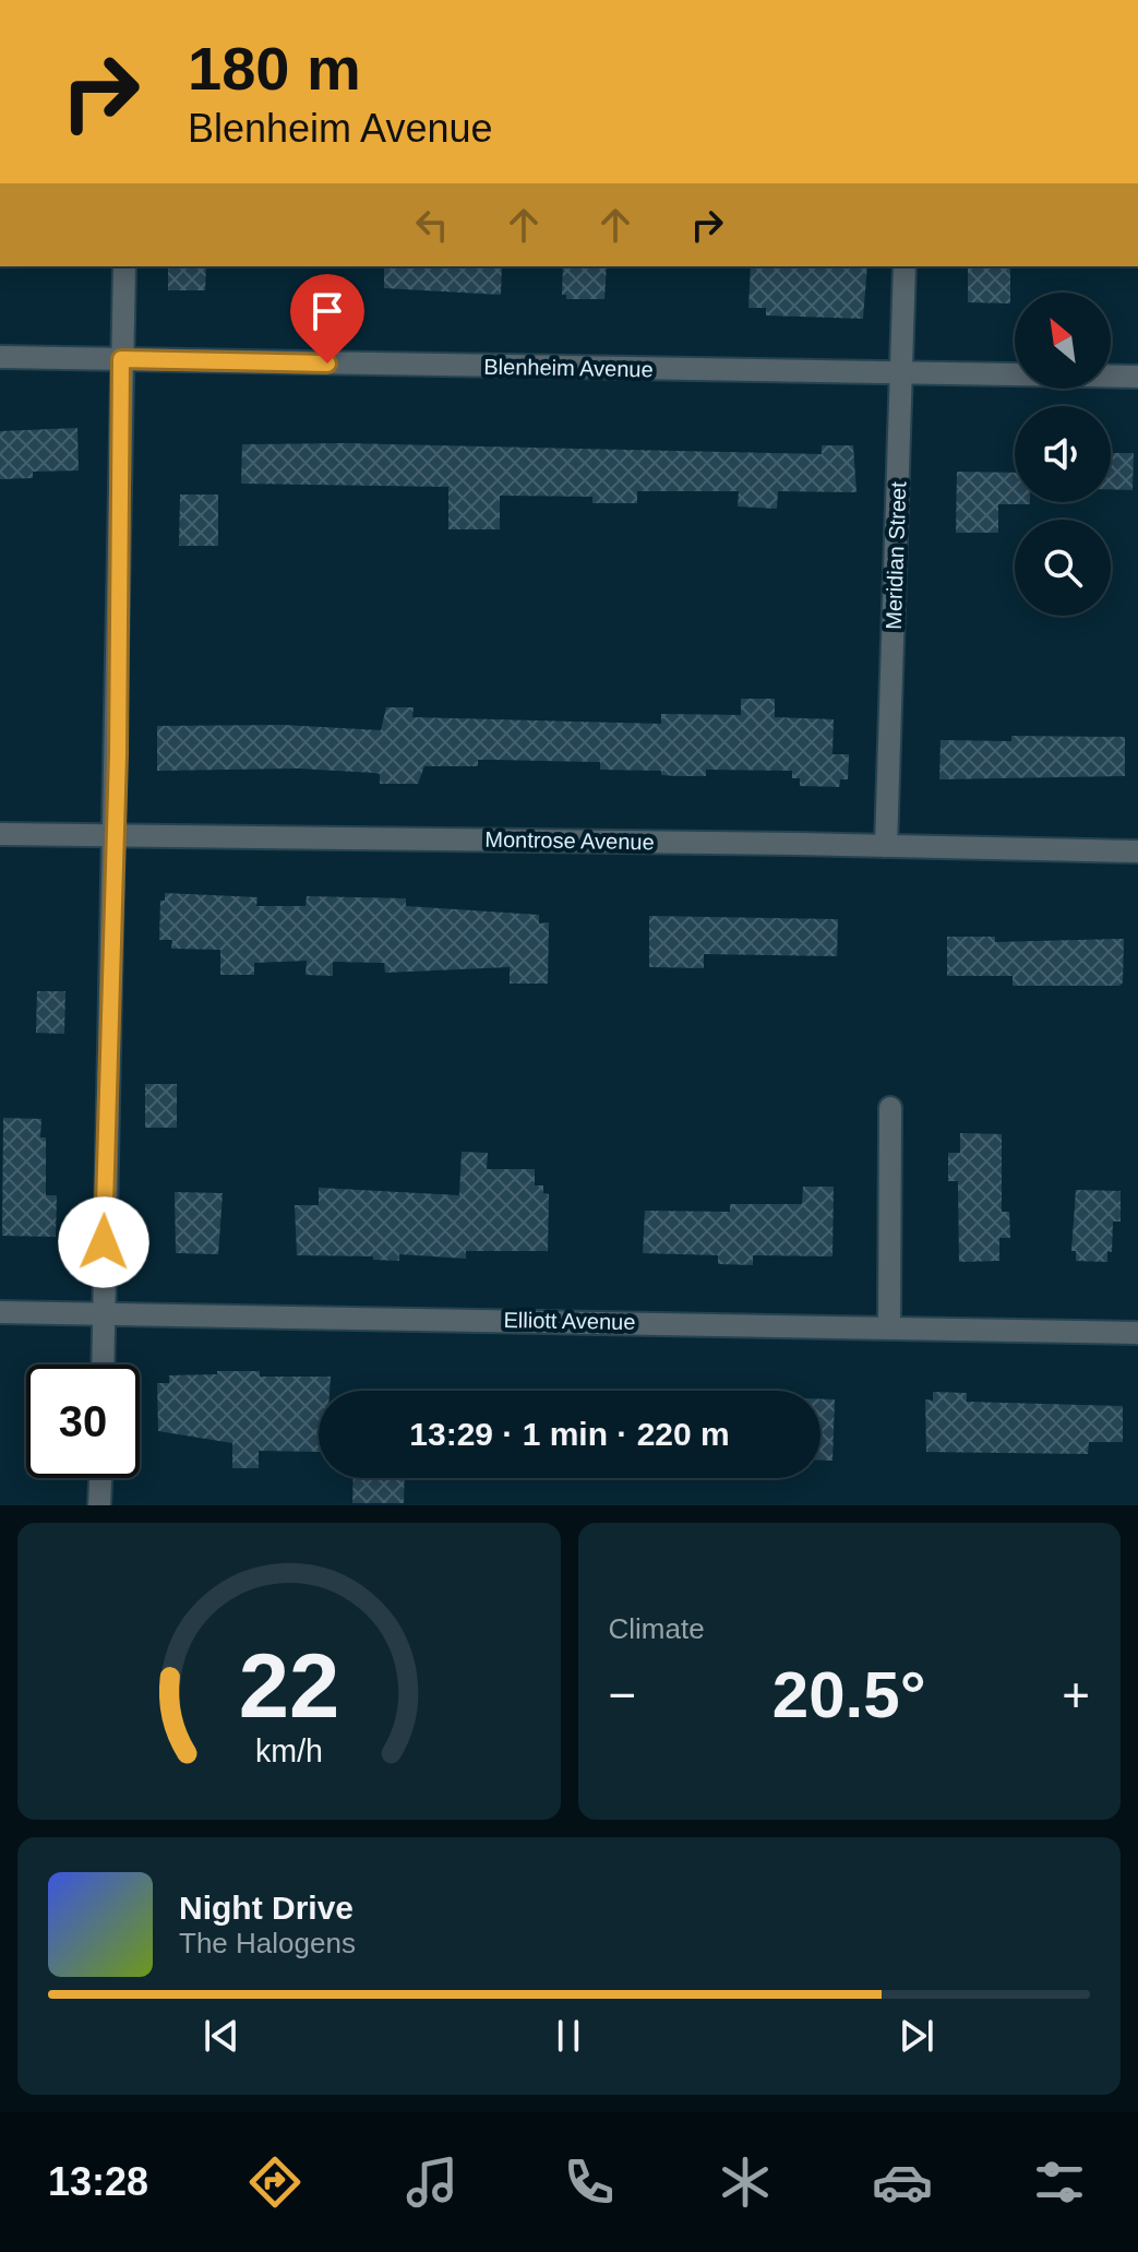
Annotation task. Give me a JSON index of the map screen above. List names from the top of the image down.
{
  "streets": {
    "street": [
      "Blenheim Avenue",
      "Meridian Street",
      "Montrose Avenue",
      "Elliott Avenue"
    ]
  },
  "crossings": [
    ["Blenheim Avenue", "Meridian Street"],
    ["Meridian Street", "Montrose Avenue"]
  ],
  "north": "top left",
  "page": {
    "turn": ["180 m", "Blenheim Avenue"],
    "limit": "30",
    "trip": "13:29 · 1 min · 220 m",
    "tile": "Climate",
    "heat": ["−", "20.5°", "+"],
    "song": ["Night Drive", "The Halogens"],
    "tabs": "13:28",
    "gauge": ["22", "km/h"]
  }
}
